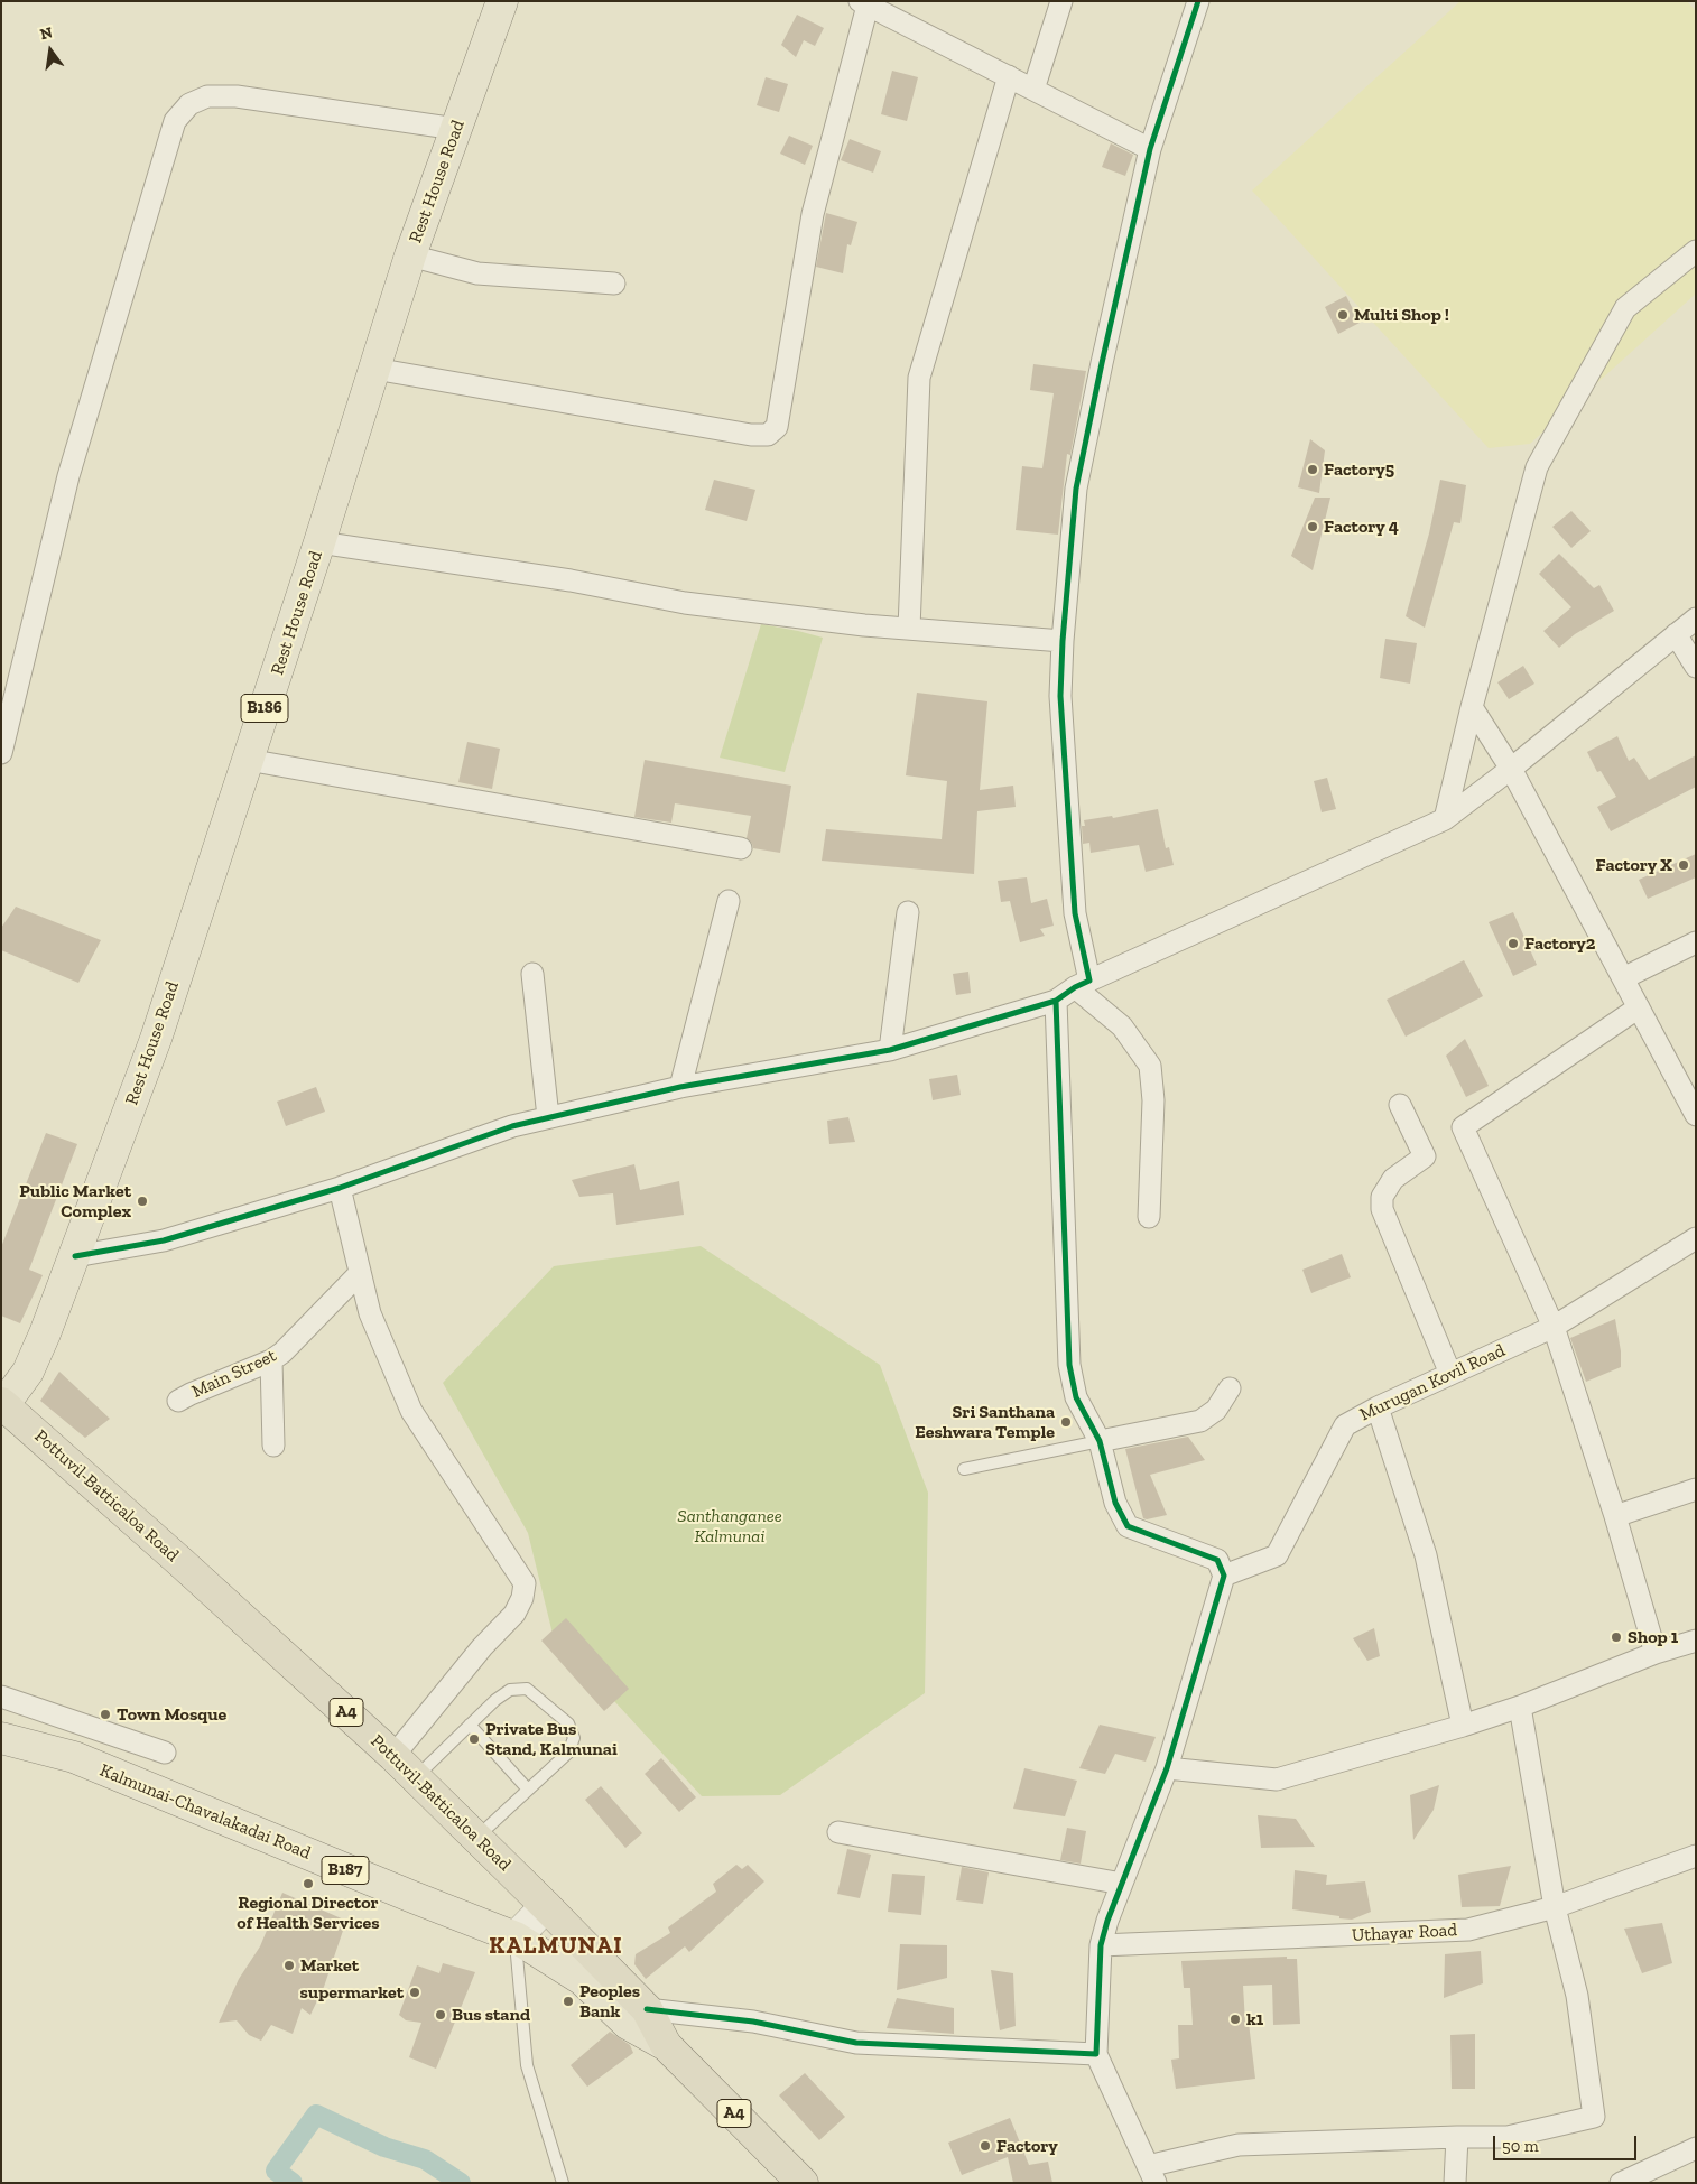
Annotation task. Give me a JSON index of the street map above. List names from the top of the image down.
{
  "streets": {
    "highway": ["Pottuvil-Batticaloa Road", "A4"],
    "main road": [
      "Rest House Road",
      "B186",
      "Kalmunai-Chavalakadai Road",
      "B187"
    ],
    "street": ["Main Street", "Murugan Kovil Road", "Uthayar Road"]
  },
  "crossings": [
    ["Rest House Road", "Pottuvil-Batticaloa Road"],
    ["Pottuvil-Batticaloa Road", "Kalmunai-Chavalakadai Road"]
  ],
  "districts": ["KALMUNAI"],
  "parks": ["Santhanganee Kalmunai"],
  "places": [
    "Multi Shop !",
    "Factory5",
    "Factory 4",
    "Factory X",
    "Factory2",
    "Public Market Complex",
    "Sri Santhana Eeshwara Temple",
    "Shop 1",
    "Town Mosque",
    "Private Bus Stand, Kalmunai",
    "Regional Director of Health Services",
    "Market",
    "supermarket",
    "Peoples Bank",
    "Bus stand",
    "k1",
    "Factory"
  ],
  "scale_bar": "50 m",
  "north": "top"
}
